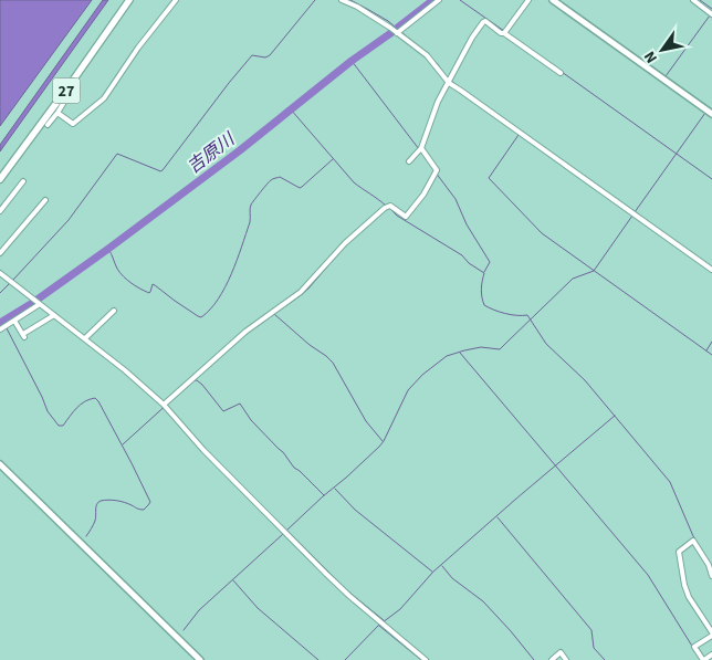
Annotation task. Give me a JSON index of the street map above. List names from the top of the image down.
{
  "streets": {
    "main road": ["27"]
  },
  "water": ["吉原川"],
  "north": "bottom left"
}
